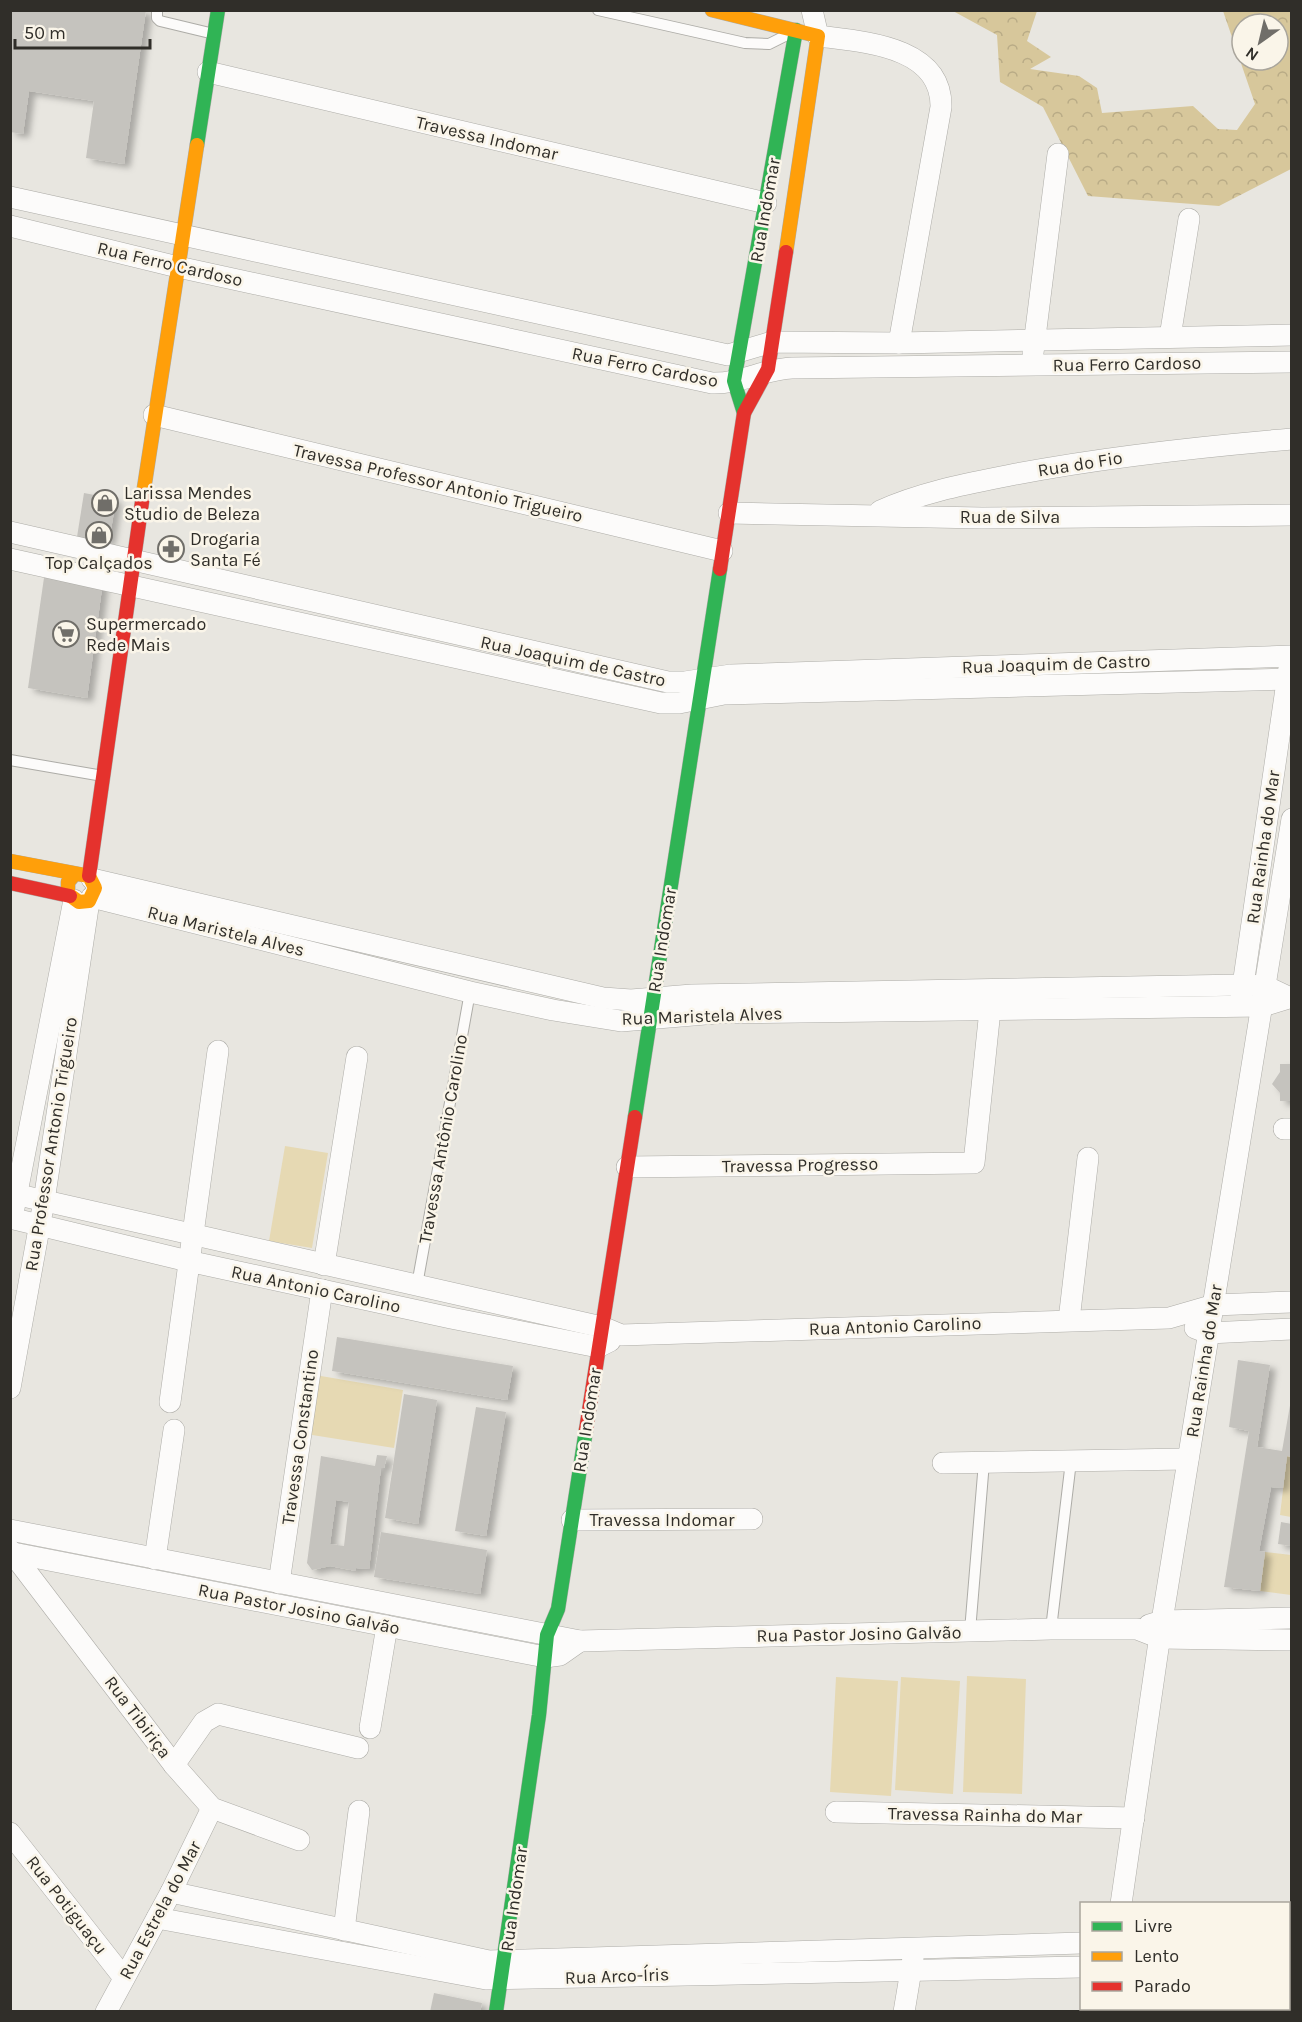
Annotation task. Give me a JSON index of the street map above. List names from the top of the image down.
{
  "streets": {
    "street": [
      "Travessa Indomar",
      "Rua Indomar",
      "Rua Ferro Cardoso",
      "Rua do Fio",
      "Travessa Professor Antonio Trigueiro",
      "Rua de Silva",
      "Rua Joaquim de Castro",
      "Rua Rainha do Mar",
      "Rua Maristela Alves",
      "Rua Professor Antonio Trigueiro",
      "Travessa Progresso",
      "Rua Antonio Carolino",
      "Travessa Constantino",
      "Rua Pastor Josino Galvão",
      "Rua Tibiriça",
      "Travessa Rainha do Mar",
      "Rua Potiguaçu",
      "Rua Estrela do Mar",
      "Rua Arco-Íris"
    ],
    "lane": ["Travessa Antônio Carolino"]
  },
  "crossings": [
    ["Travessa Indomar", "Rua Indomar"],
    ["Travessa Indomar", "Rua Professor Antonio Trigueiro"],
    ["Rua Indomar", "Rua Ferro Cardoso"],
    ["Rua Indomar", "Travessa Professor Antonio Trigueiro"],
    ["Rua Indomar", "Rua de Silva"],
    ["Rua Indomar", "Rua Joaquim de Castro"],
    ["Rua Indomar", "Rua Maristela Alves"],
    ["Rua Indomar", "Travessa Progresso"],
    ["Rua Indomar", "Rua Antonio Carolino"],
    ["Rua Indomar", "Rua Pastor Josino Galvão"],
    ["Rua Indomar", "Rua Arco-Íris"],
    ["Rua Ferro Cardoso", "Rua Professor Antonio Trigueiro"],
    ["Rua do Fio", "Rua de Silva"],
    ["Travessa Professor Antonio Trigueiro", "Rua Professor Antonio Trigueiro"],
    ["Rua Joaquim de Castro", "Rua Rainha do Mar"],
    ["Rua Joaquim de Castro", "Rua Professor Antonio Trigueiro"],
    ["Rua Rainha do Mar", "Rua Maristela Alves"],
    ["Rua Rainha do Mar", "Rua Antonio Carolino"],
    ["Rua Rainha do Mar", "Rua Pastor Josino Galvão"],
    ["Rua Rainha do Mar", "Travessa Rainha do Mar"],
    ["Rua Maristela Alves", "Travessa Antônio Carolino"],
    ["Rua Maristela Alves", "Rua Professor Antonio Trigueiro"],
    ["Rua Maristela Alves", "Travessa Progresso"],
    ["Travessa Antônio Carolino", "Rua Antonio Carolino"],
    ["Rua Professor Antonio Trigueiro", "Rua Antonio Carolino"],
    ["Rua Antonio Carolino", "Travessa Constantino"],
    ["Travessa Constantino", "Rua Pastor Josino Galvão"],
    ["Rua Pastor Josino Galvão", "Rua Tibiriça"],
    ["Rua Tibiriça", "Rua Estrela do Mar"],
    ["Rua Potiguaçu", "Rua Estrela do Mar"],
    ["Rua Estrela do Mar", "Rua Arco-Íris"]
  ],
  "places": {
    "shop": ["Larissa Mendes Studio de Beleza", "Top Calçados"],
    "pharmacy": ["Drogaria Santa Fé"],
    "supermarket": ["Supermercado Rede Mais"]
  },
  "legend": ["Livre", "Lento", "Parado"],
  "scale_bar": "50 m",
  "north": "bottom left"
}
